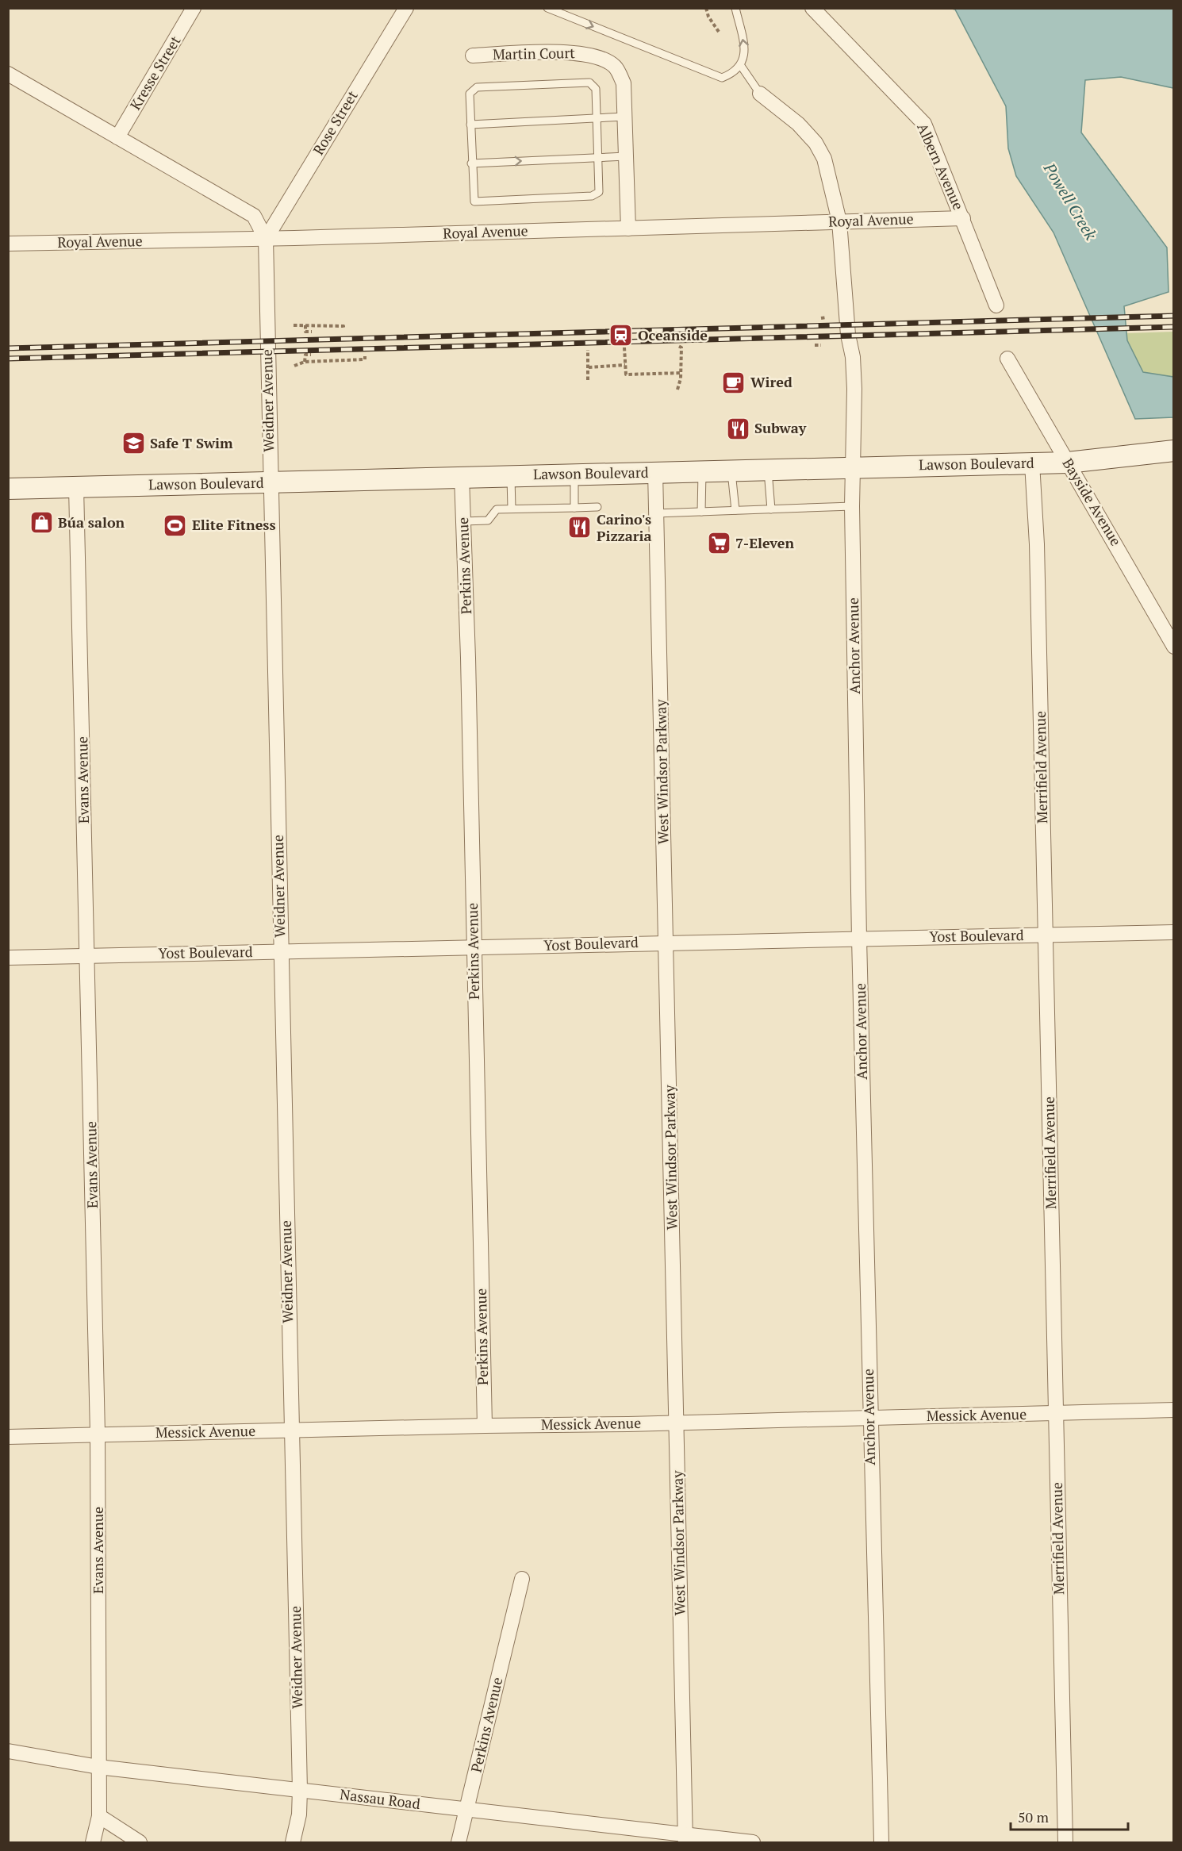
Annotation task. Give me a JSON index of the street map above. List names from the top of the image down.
{
  "streets": {
    "main road": ["Lawson Boulevard"],
    "street": [
      "Martin Court",
      "Kresse Street",
      "Rose Street",
      "Albern Avenue",
      "Royal Avenue",
      "Weidner Avenue",
      "Bayside Avenue",
      "Perkins Avenue",
      "Anchor Avenue",
      "Merrifield Avenue",
      "West Windsor Parkway",
      "Evans Avenue",
      "Yost Boulevard",
      "Messick Avenue",
      "Nassau Road"
    ]
  },
  "crossings": [
    ["Martin Court", "Royal Avenue"],
    ["Kresse Street", "Weidner Avenue"],
    ["Rose Street", "Royal Avenue"],
    ["Rose Street", "Weidner Avenue"],
    ["Albern Avenue", "Royal Avenue"],
    ["Royal Avenue", "Weidner Avenue"],
    ["Royal Avenue", "Anchor Avenue"],
    ["Weidner Avenue", "Lawson Boulevard"],
    ["Weidner Avenue", "Yost Boulevard"],
    ["Weidner Avenue", "Messick Avenue"],
    ["Weidner Avenue", "Nassau Road"],
    ["Lawson Boulevard", "Bayside Avenue"],
    ["Lawson Boulevard", "Perkins Avenue"],
    ["Lawson Boulevard", "Anchor Avenue"],
    ["Lawson Boulevard", "Merrifield Avenue"],
    ["Lawson Boulevard", "West Windsor Parkway"],
    ["Lawson Boulevard", "Evans Avenue"],
    ["Perkins Avenue", "Yost Boulevard"],
    ["Perkins Avenue", "Messick Avenue"],
    ["Perkins Avenue", "Nassau Road"],
    ["Anchor Avenue", "Yost Boulevard"],
    ["Anchor Avenue", "Messick Avenue"],
    ["Merrifield Avenue", "Yost Boulevard"],
    ["Merrifield Avenue", "Messick Avenue"],
    ["West Windsor Parkway", "Yost Boulevard"],
    ["West Windsor Parkway", "Messick Avenue"],
    ["West Windsor Parkway", "Nassau Road"],
    ["Evans Avenue", "Yost Boulevard"],
    ["Evans Avenue", "Messick Avenue"],
    ["Evans Avenue", "Nassau Road"]
  ],
  "water": ["Powell Creek"],
  "places": {
    "station": ["Oceanside"],
    "cafe": ["Wired"],
    "restaurant": ["Subway", "Carino's Pizzaria"],
    "school or university": ["Safe T Swim"],
    "shop": ["Búa salon"],
    "sports": ["Elite Fitness"],
    "supermarket": ["7-Eleven"]
  },
  "scale_bar": "50 m"
}
